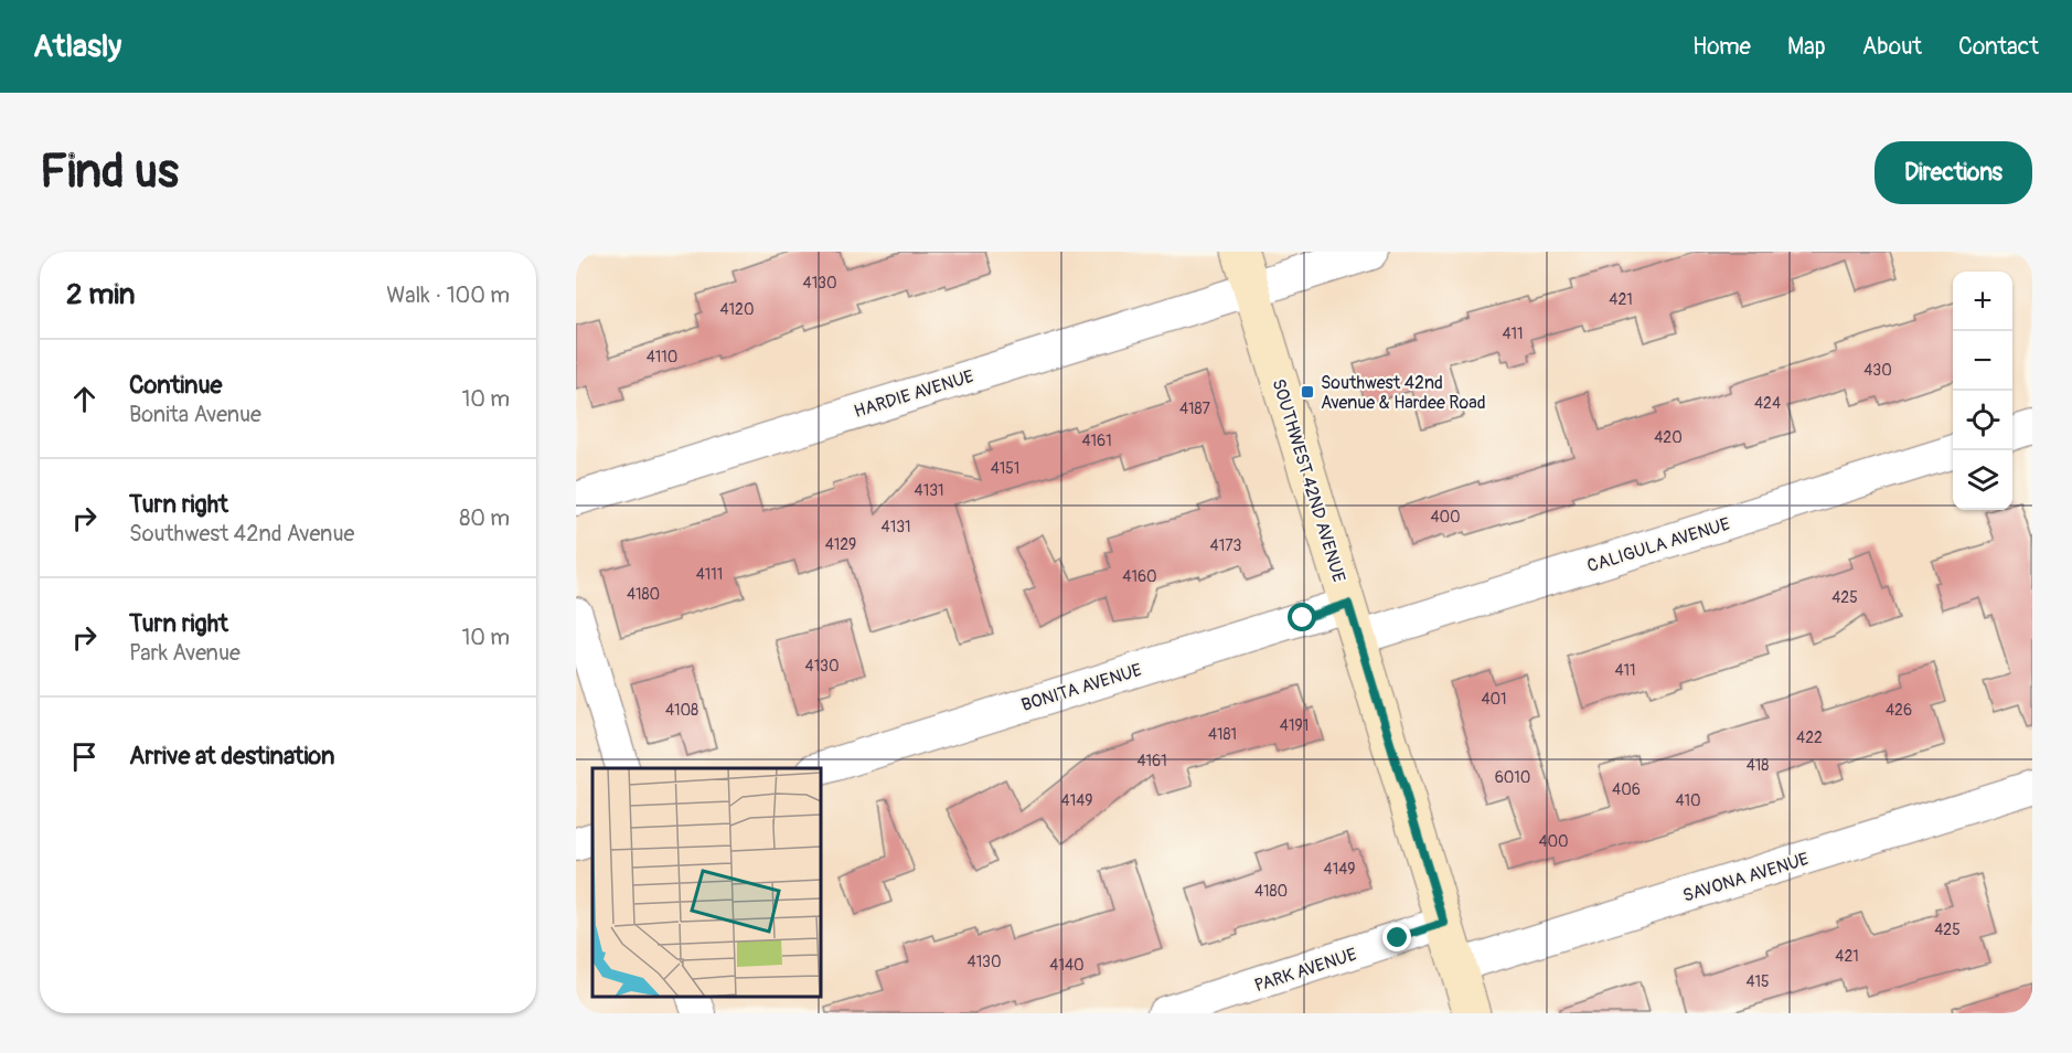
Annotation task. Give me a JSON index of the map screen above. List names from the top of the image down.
{
  "streets": {
    "main road": ["SOUTHWEST 42ND AVENUE"],
    "street": [
      "HARDIE AVENUE",
      "CALIGULA AVENUE",
      "BONITA AVENUE",
      "SAVONA AVENUE",
      "PARK AVENUE"
    ]
  },
  "crossings": [
    ["HARDIE AVENUE", "SOUTHWEST 42ND AVENUE"],
    ["SOUTHWEST 42ND AVENUE", "CALIGULA AVENUE"],
    ["SOUTHWEST 42ND AVENUE", "BONITA AVENUE"],
    ["SOUTHWEST 42ND AVENUE", "SAVONA AVENUE"],
    ["SOUTHWEST 42ND AVENUE", "PARK AVENUE"],
    ["CALIGULA AVENUE", "BONITA AVENUE"]
  ],
  "places": {
    "transit": ["Southwest 42nd Avenue & Hardee Road"]
  },
  "house_numbers": [
    "4130",
    "421",
    "4120",
    "411",
    "4110",
    "430",
    "424",
    "4187",
    "420",
    "4161",
    "4151",
    "4131",
    "400",
    "4131",
    "4129",
    "4173",
    "4111",
    "4160",
    "4180",
    "425",
    "4130",
    "411",
    "401",
    "4108",
    "426",
    "4191",
    "4181",
    "422",
    "4161",
    "418",
    "6010",
    "406",
    "4149",
    "410",
    "400",
    "4149",
    "4180",
    "425",
    "421",
    "4130",
    "4140",
    "415"
  ],
  "page": {
    "header": "Atlasly",
    "nav": [
      "Home",
      "Map",
      "About",
      "Contact"
    ],
    "buttons": "Directions",
    "title": "Find us",
    "heading": ["2 min", "Walk · 100 m"],
    "map_buttons": ["+", "−"],
    "list": [
      ["Continue", "Bonita Avenue", "10 m"],
      ["Turn right", "Southwest 42nd Avenue", "80 m"],
      ["Turn right", "Park Avenue", "10 m"],
      "Arrive at destination"
    ]
  }
}
